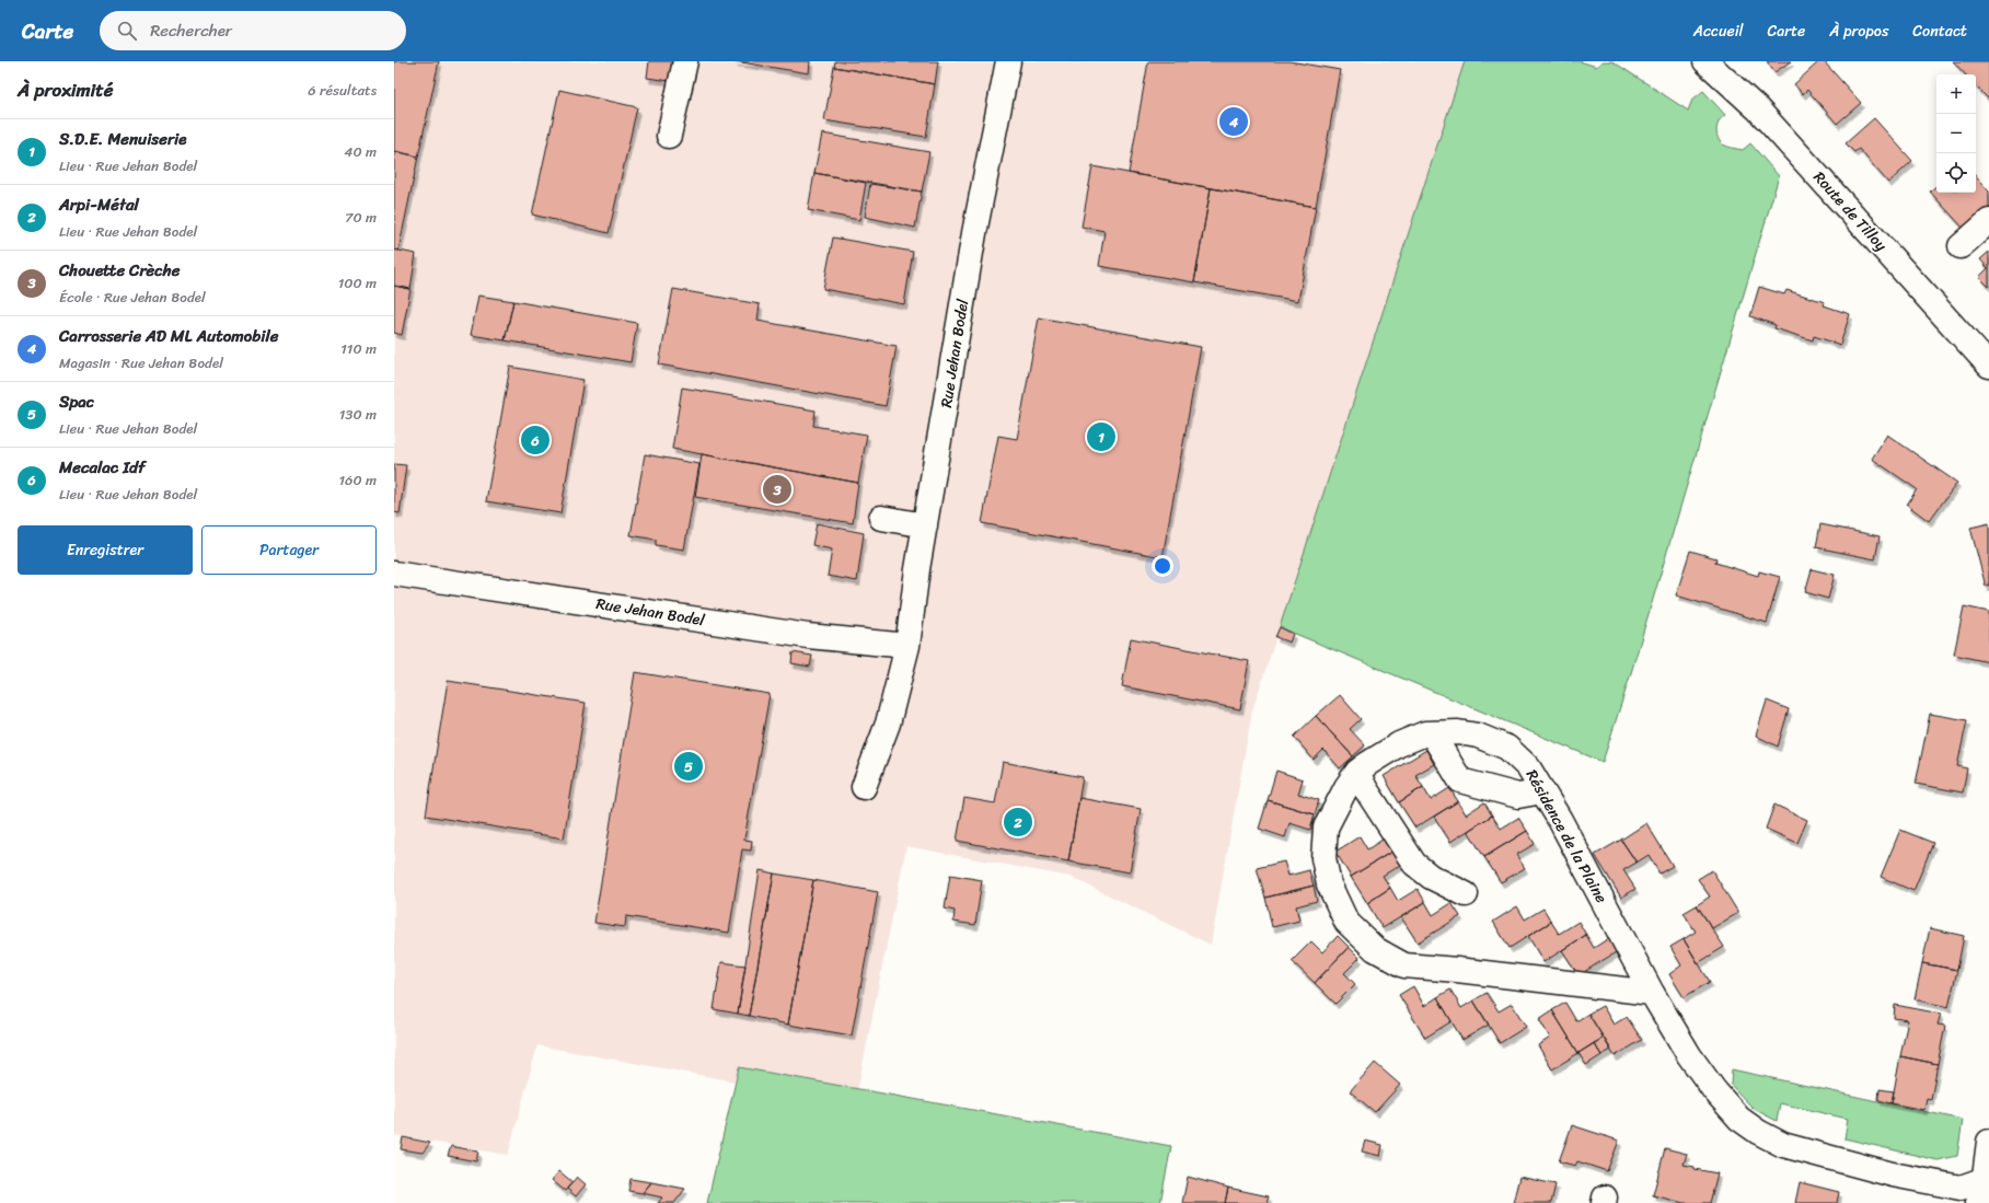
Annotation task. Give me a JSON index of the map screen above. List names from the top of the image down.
{
  "streets": {
    "street": ["Route de Tilloy", "Rue Jehan Bodel", "Résidence de la Plaine"]
  },
  "page": {
    "header": "Carte",
    "search": "Rechercher",
    "nav": [
      "Accueil",
      "Carte",
      "À propos",
      "Contact"
    ],
    "heading": ["À proximité", "6 résultats"],
    "map_buttons": ["+", "−"],
    "pins": [
      "4",
      "1",
      "6",
      "3",
      "5",
      "2"
    ],
    "list": [
      {
        "mark": "1",
        "name": "S.D.E. Menuiserie",
        "note": "Lieu · Rue Jehan Bodel",
        "value": "40 m"
      },
      {
        "mark": "2",
        "name": "Arpi-Métal",
        "note": "Lieu · Rue Jehan Bodel",
        "value": "70 m"
      },
      {
        "mark": "3",
        "name": "Chouette Crèche",
        "note": "École · Rue Jehan Bodel",
        "value": "100 m"
      },
      {
        "mark": "4",
        "name": "Carrosserie AD ML Automobile",
        "note": "Magasin · Rue Jehan Bodel",
        "value": "110 m"
      },
      {
        "mark": "5",
        "name": "Spac",
        "note": "Lieu · Rue Jehan Bodel",
        "value": "130 m"
      },
      {
        "mark": "6",
        "name": "Mecalac Idf",
        "note": "Lieu · Rue Jehan Bodel",
        "value": "160 m"
      }
    ],
    "buttons": ["Enregistrer", "Partager"]
  }
}
